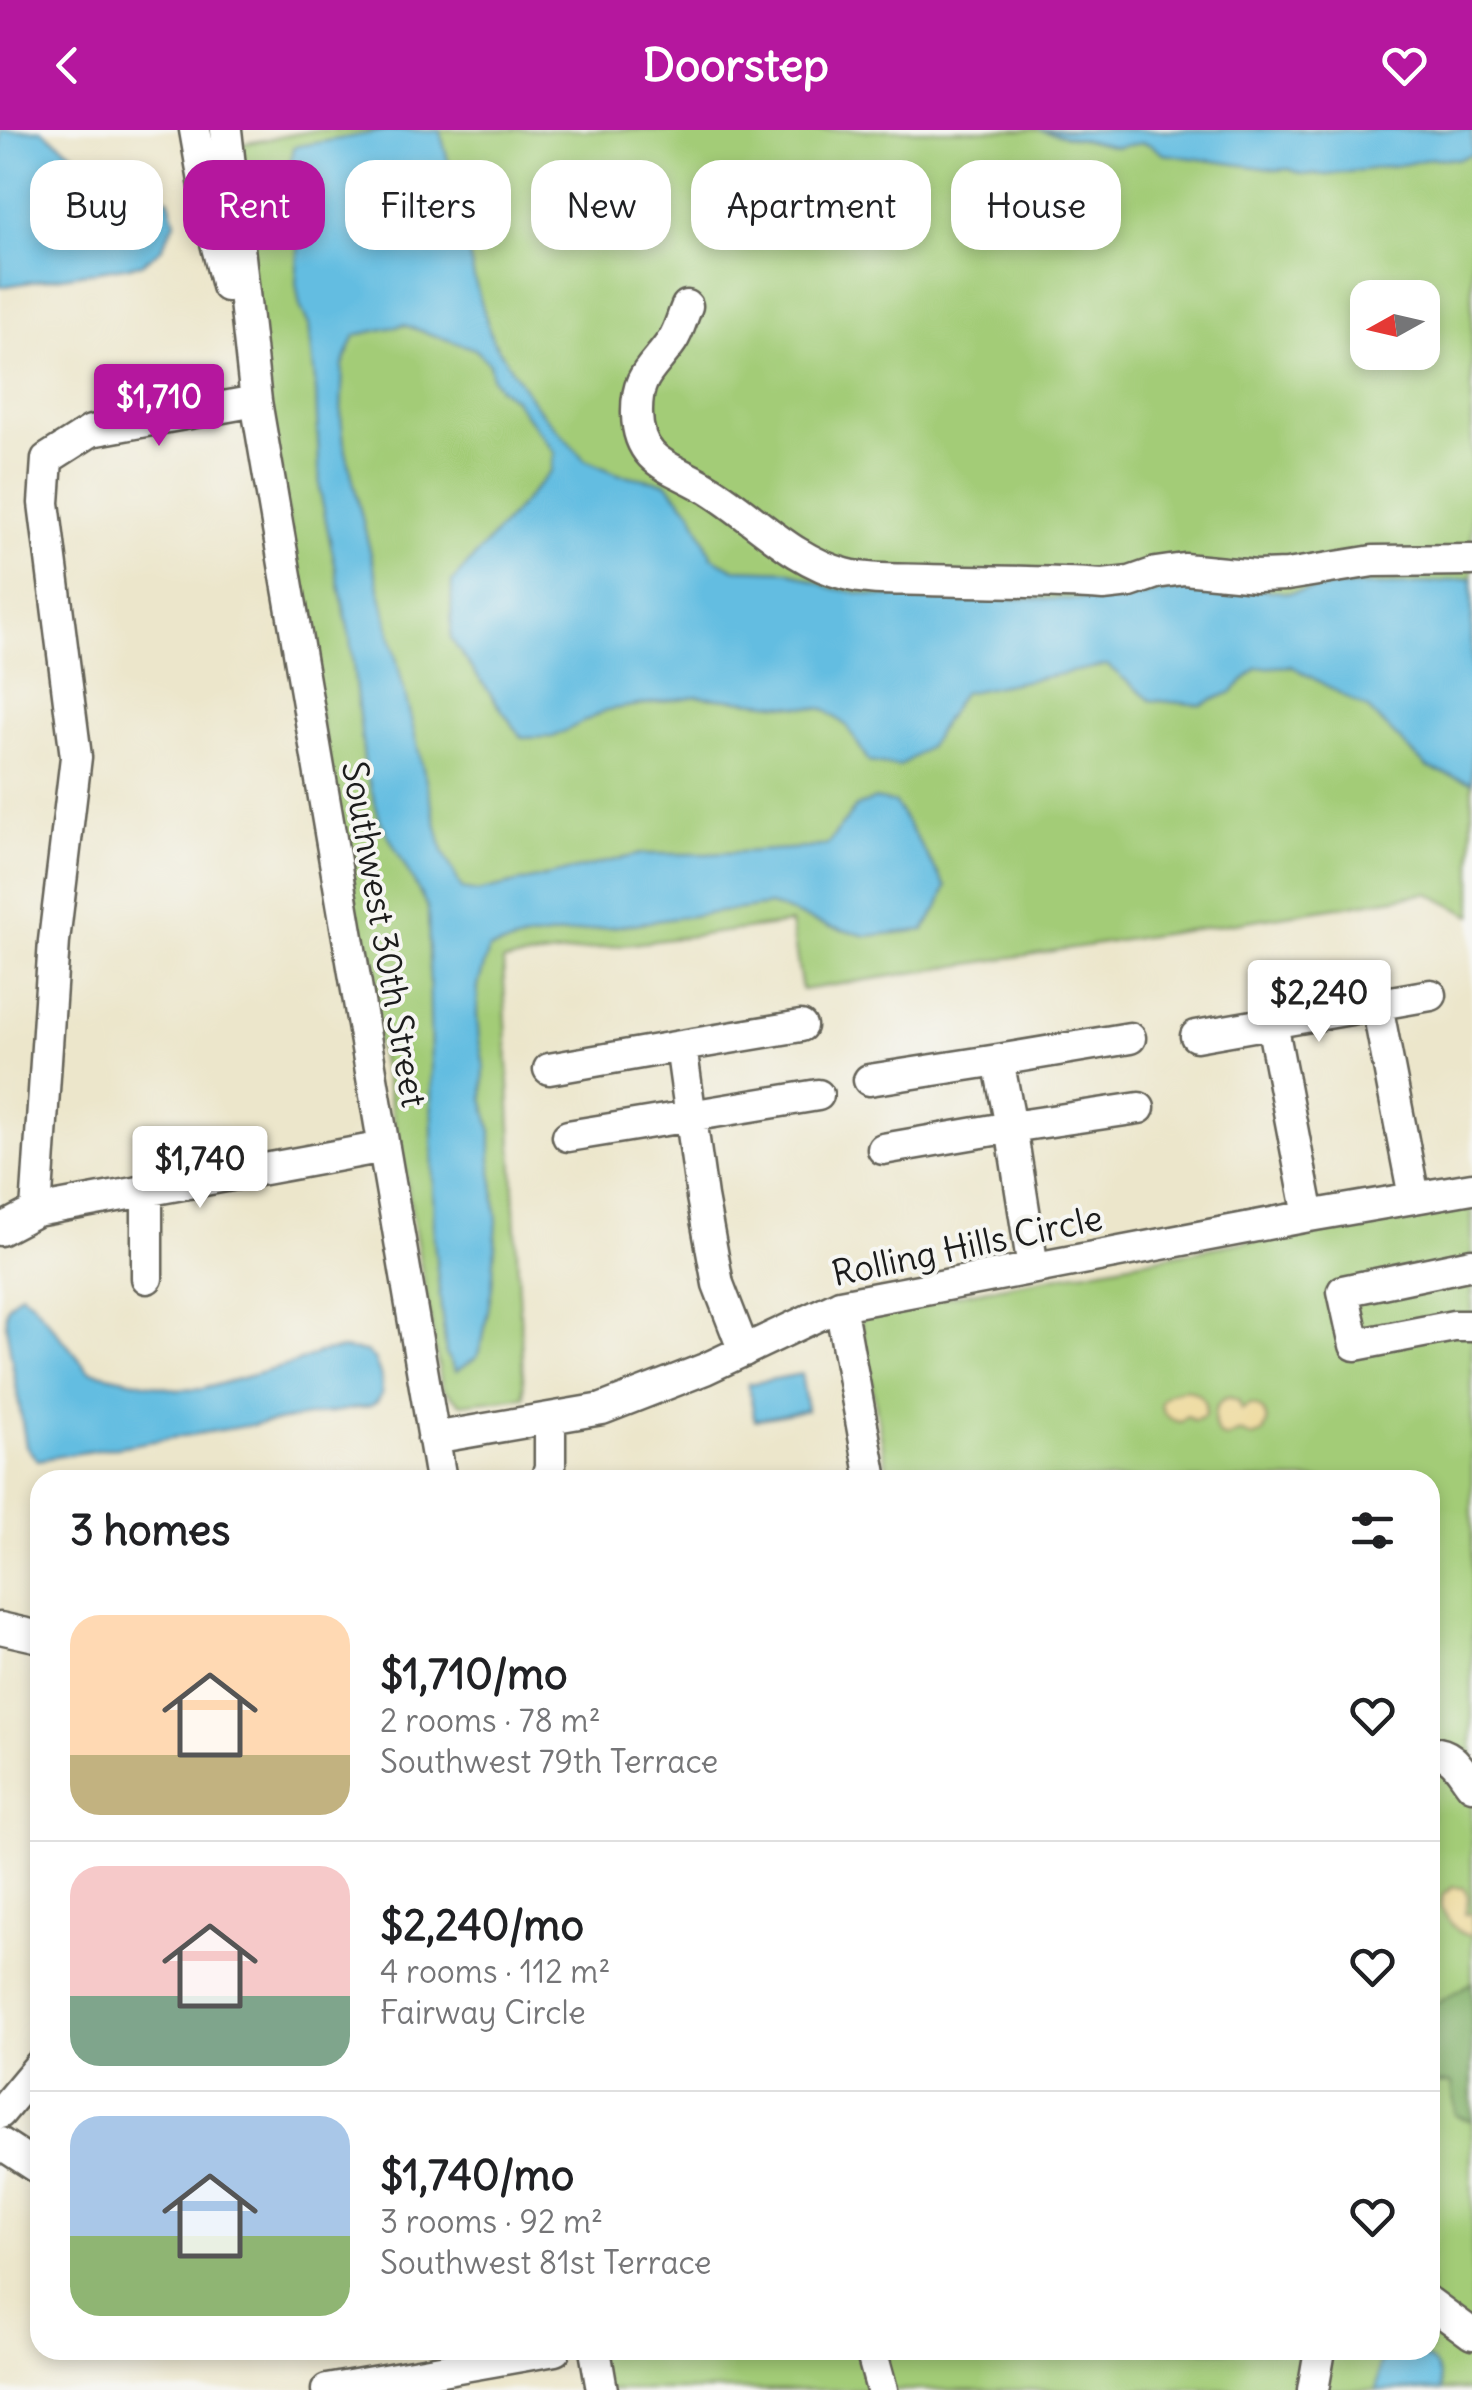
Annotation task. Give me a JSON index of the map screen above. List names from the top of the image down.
{
  "streets": {
    "street": ["Southwest 30th Street", "Rolling Hills Circle"]
  },
  "crossings": [
    ["Southwest 30th Street", "Rolling Hills Circle"]
  ],
  "north": "left",
  "page": {
    "header": "Doorstep",
    "chip": [
      "Buy",
      "Rent",
      "Filters",
      "New",
      "Apartment",
      "House"
    ],
    "price": ["$1,710", "$2,240", "$1,740"],
    "heading": "3 homes",
    "list": [
      {
        "name": "$1,710/mo",
        "note": "2 rooms · 78 m² · Southwest 79th Terrace"
      },
      {
        "name": "$2,240/mo",
        "note": "4 rooms · 112 m² · Fairway Circle"
      },
      {
        "name": "$1,740/mo",
        "note": "3 rooms · 92 m² · Southwest 81st Terrace"
      }
    ]
  }
}
